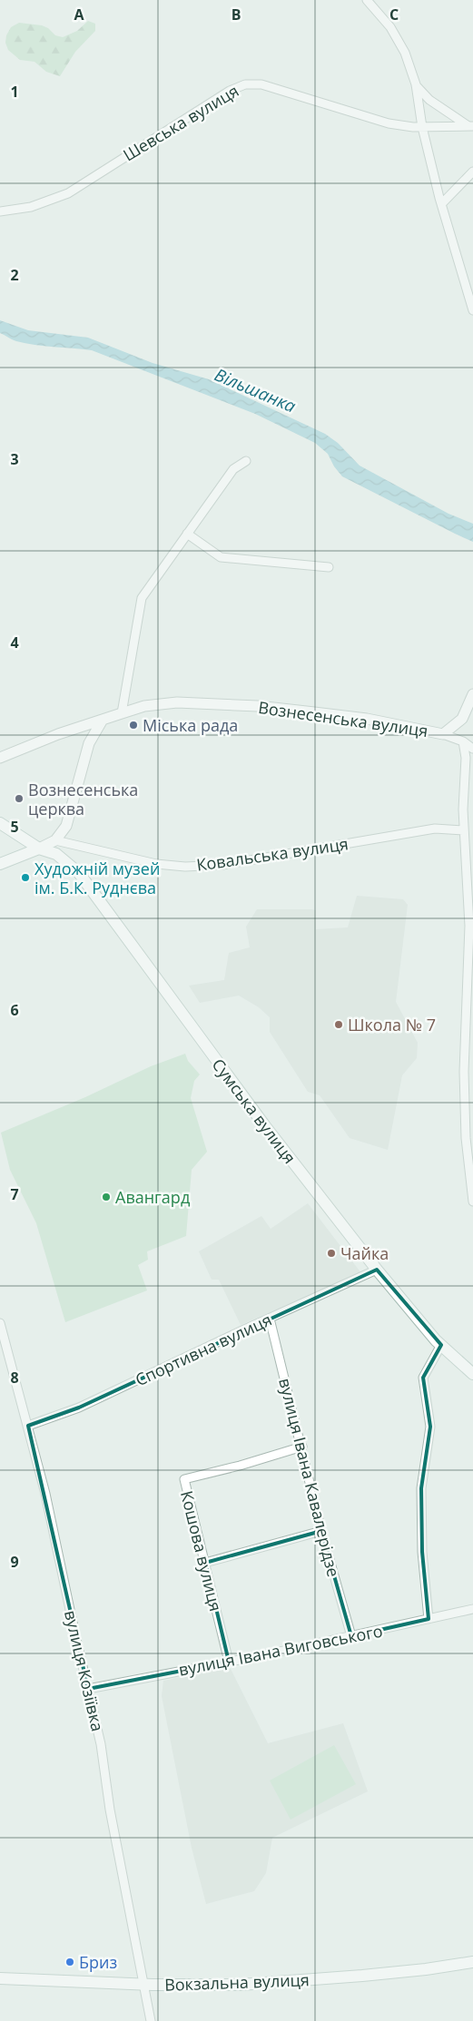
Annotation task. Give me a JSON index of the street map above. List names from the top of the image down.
{
  "streets": {
    "main road": ["Сумська вулиця", "Вокзальна вулиця"],
    "street": [
      "Шевська вулиця",
      "Вознесенська вулиця",
      "Ковальська вулиця",
      "Спортивна вулиця",
      "вулиця Івана Кавалерідзе",
      "Кошова вулиця",
      "вулиця Івана Виговського",
      "вулиця Козіївка"
    ]
  },
  "crossings": [
    ["Сумська вулиця", "Спортивна вулиця"],
    ["Спортивна вулиця", "вулиця Івана Кавалерідзе"],
    ["Спортивна вулиця", "вулиця Козіївка"],
    ["вулиця Івана Кавалерідзе", "Кошова вулиця"],
    ["вулиця Івана Кавалерідзе", "вулиця Івана Виговського"],
    ["Кошова вулиця", "вулиця Івана Виговського"],
    ["вулиця Івана Виговського", "вулиця Козіївка"],
    ["вулиця Козіївка", "Вокзальна вулиця"]
  ],
  "water": ["Вільшанка"],
  "places": [
    "Міська рада",
    "Вознесенська церква",
    "Художній музей ім. Б.К. Руднєва",
    "Школа № 7",
    "Авангард",
    "Чайка",
    "Бриз"
  ],
  "grid": {
    "columns": ["A", "B", "C"],
    "rows": [
      "1",
      "2",
      "3",
      "4",
      "5",
      "6",
      "7",
      "8",
      "9"
    ]
  }
}
